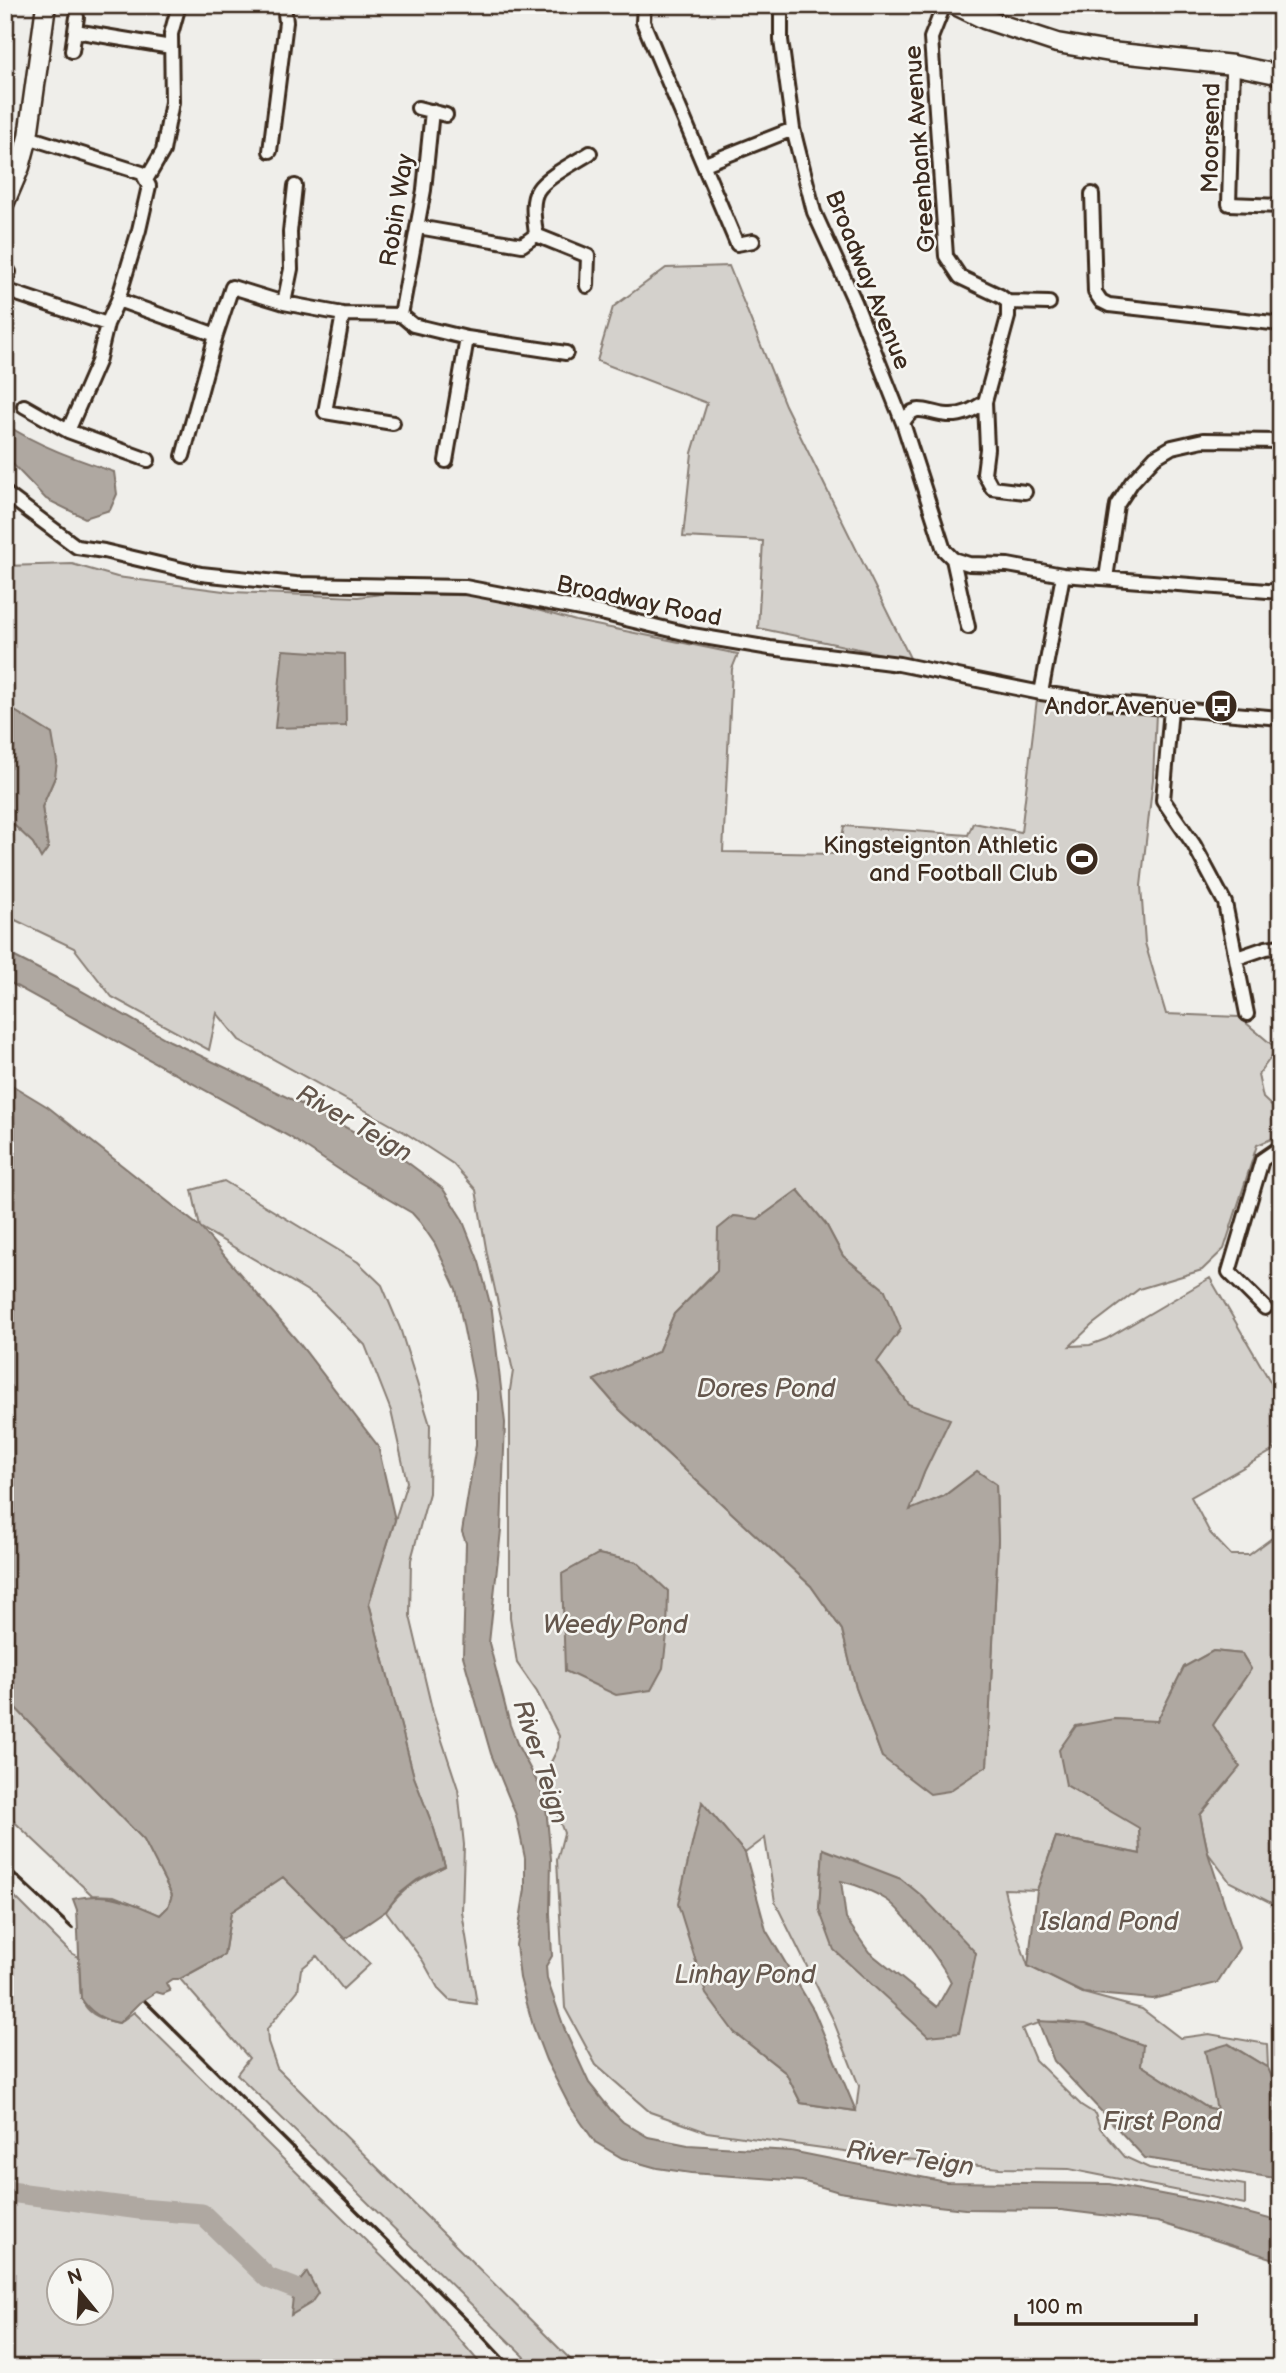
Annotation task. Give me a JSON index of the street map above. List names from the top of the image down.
{
  "streets": {
    "street": [
      "Moorsend",
      "Greenbank Avenue",
      "Robin Way",
      "Broadway Avenue",
      "Broadway Road"
    ]
  },
  "water": [
    "River Teign",
    "Dores Pond",
    "Weedy Pond",
    "Island Pond",
    "Linhay Pond",
    "First Pond"
  ],
  "places": {
    "bus stop": ["Andor Avenue"],
    "sports": ["Kingsteignton Athletic and Football Club"]
  },
  "scale_bar": "100 m",
  "north": "top"
}
